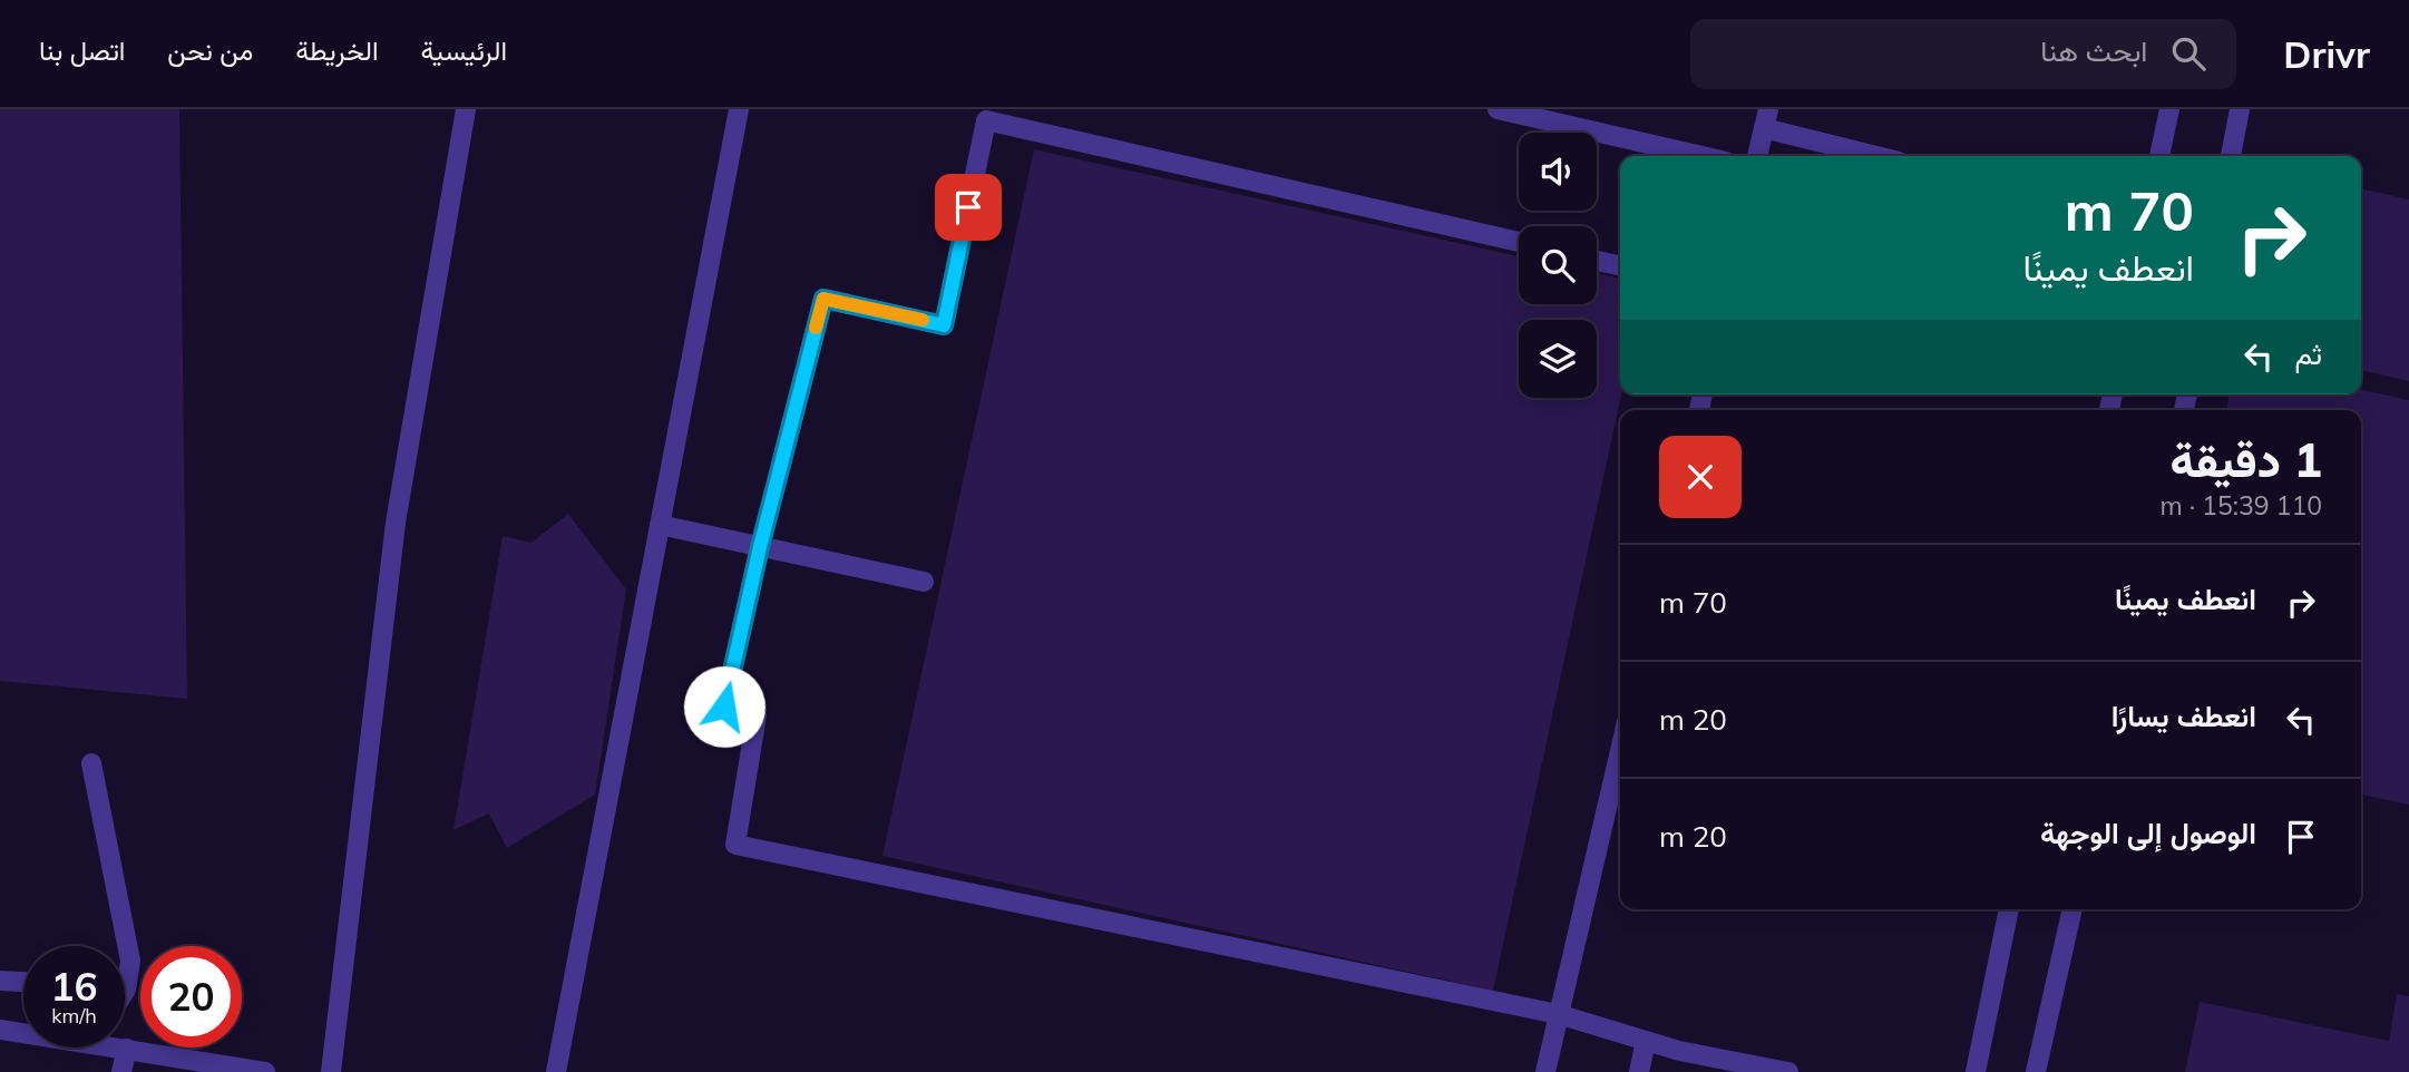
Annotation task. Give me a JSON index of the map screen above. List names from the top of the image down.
{
  "page": {
    "header": "Drivr",
    "search": "ابحث هنا",
    "nav": [
      "الرئيسية",
      "الخريطة",
      "من نحن",
      "اتصل بنا"
    ],
    "turn": ["70 m", "انعطف يمينًا"],
    "then": "ثم",
    "heading": ["1 دقيقة", "110 m · 15:39"],
    "list": [
      {
        "name": "انعطف يمينًا",
        "value": "70 m"
      },
      {
        "name": "انعطف يسارًا",
        "value": "20 m"
      },
      {
        "name": "الوصول إلى الوجهة",
        "value": "20 m"
      }
    ],
    "speed": "16 km/h",
    "limit": "20"
  }
}
